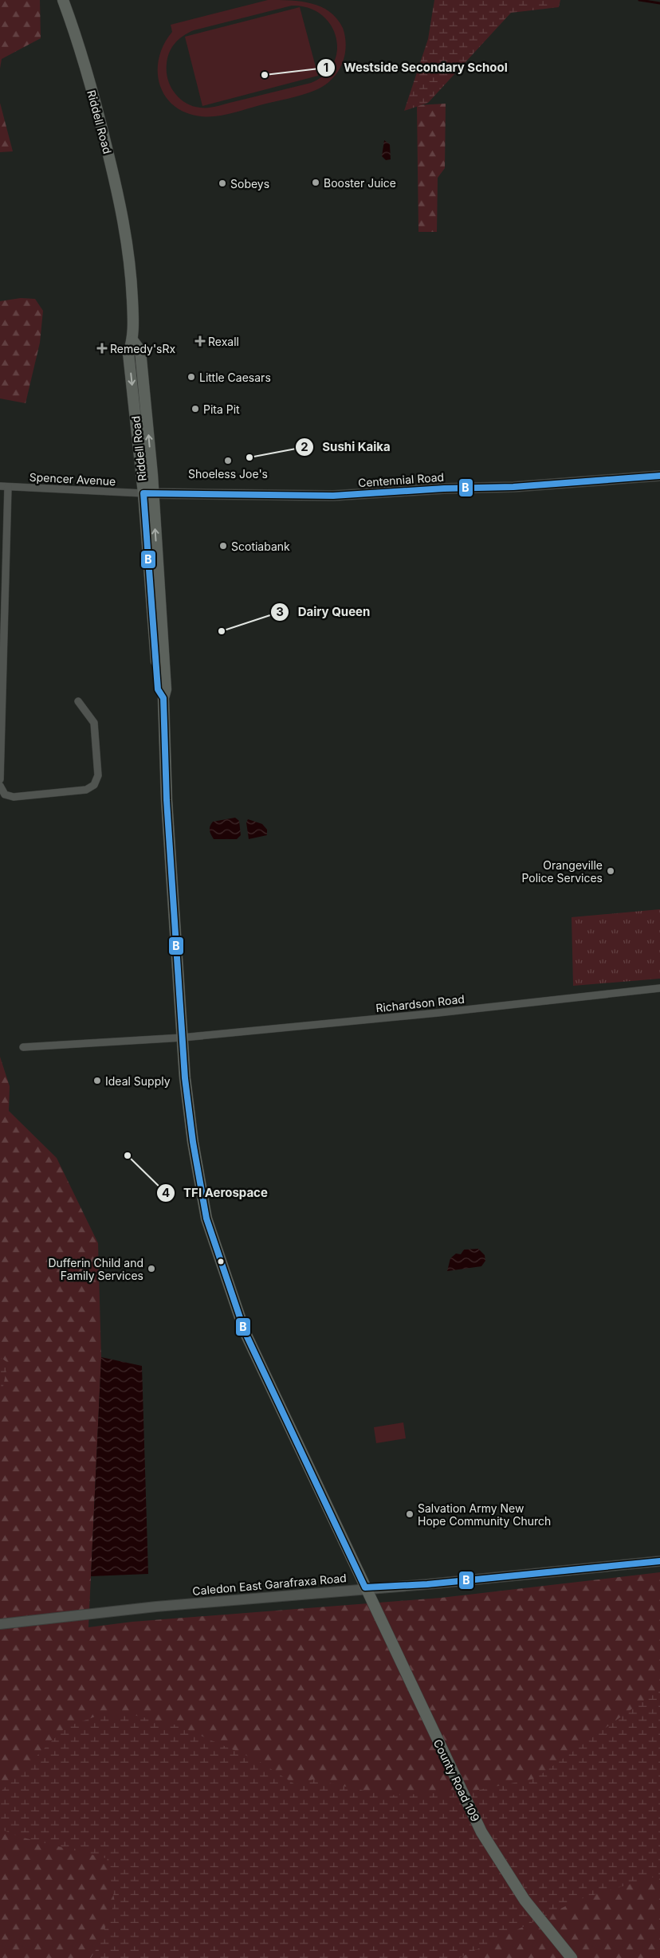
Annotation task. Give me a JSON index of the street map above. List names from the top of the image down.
{
  "streets": {
    "main road": [
      "Riddell Road",
      "Centennial Road",
      "Caledon East Garafraxa Road",
      "County Road 109"
    ],
    "street": ["Spencer Avenue", "Richardson Road"]
  },
  "crossings": [
    ["Riddell Road", "Spencer Avenue"],
    ["Riddell Road", "Centennial Road"],
    ["Riddell Road", "Richardson Road"],
    ["Riddell Road", "Caledon East Garafraxa Road"],
    ["Riddell Road", "County Road 109"],
    ["Spencer Avenue", "Centennial Road"],
    ["Caledon East Garafraxa Road", "County Road 109"]
  ],
  "places": {
    "other": [
      "Westside Secondary School",
      "Booster Juice",
      "Sobeys",
      "Little Caesars",
      "Pita Pit",
      "Sushi Kaika",
      "Shoeless Joe's",
      "Scotiabank",
      "Dairy Queen",
      "Orangeville Police Services",
      "Ideal Supply",
      "TFI Aerospace",
      "Dufferin Child and Family Services",
      "Salvation Army New Hope Community Church"
    ],
    "health": ["Rexall", "Remedy'sRx"]
  },
  "lines": ["transit line B"]
}
